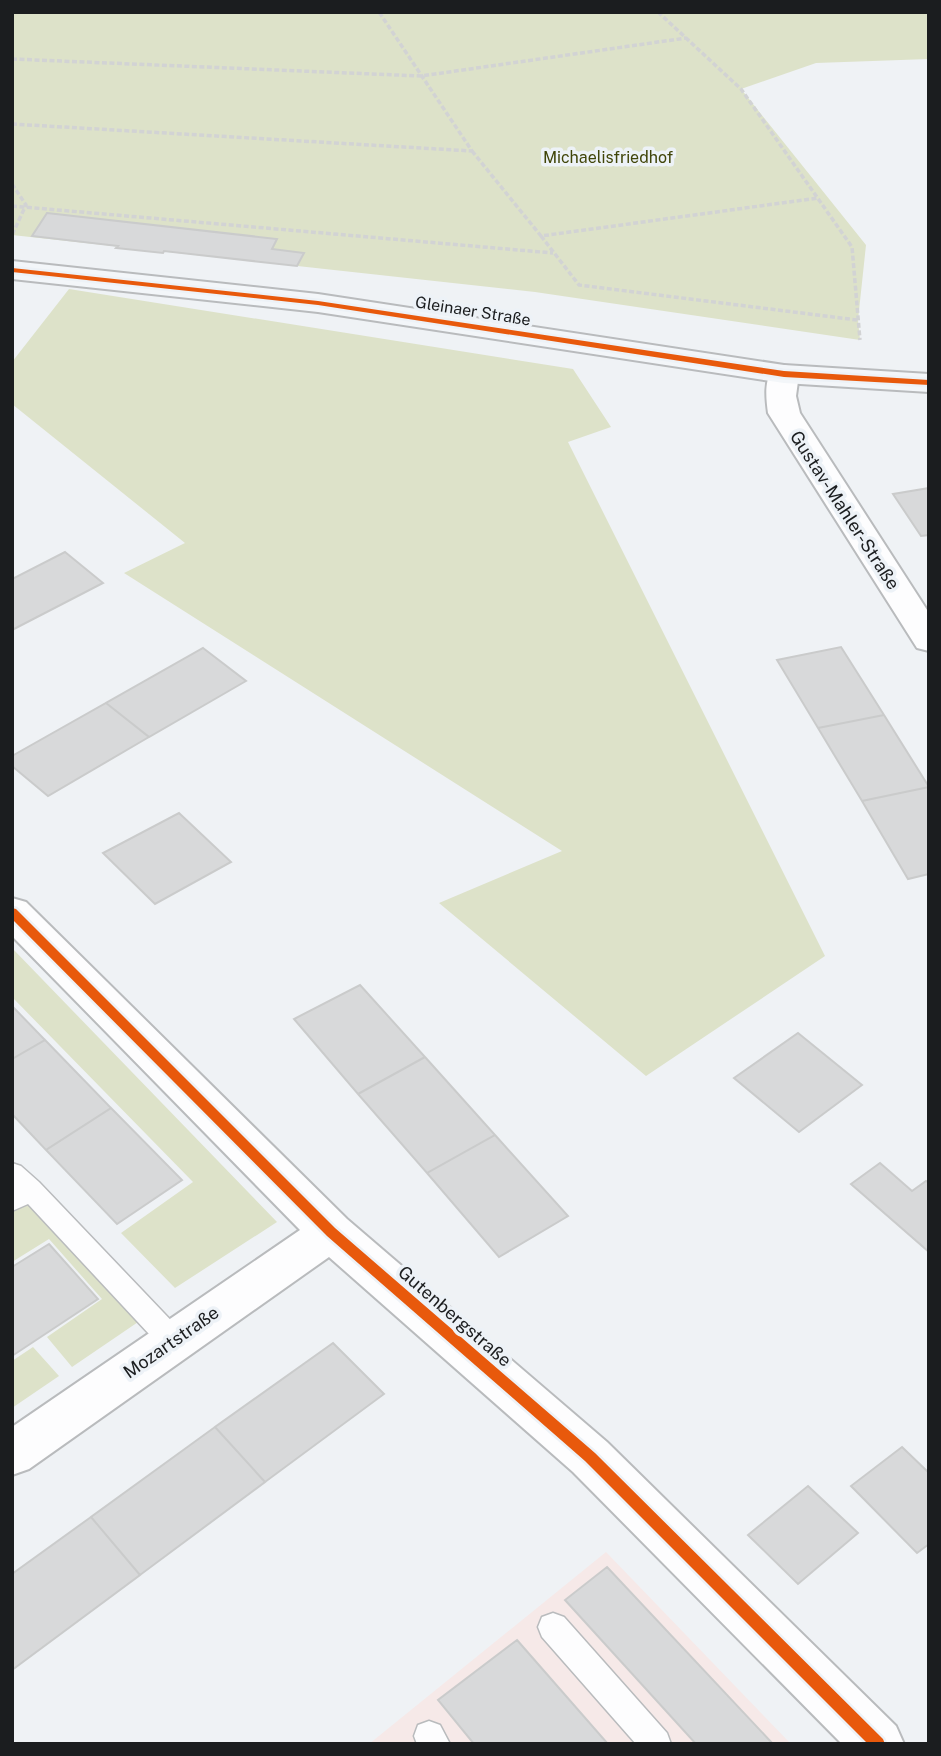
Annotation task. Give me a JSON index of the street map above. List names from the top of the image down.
{
  "streets": {
    "street": [
      "Gleinaer Straße",
      "Gustav-Mahler-Straße",
      "Gutenbergstraße",
      "Mozartstraße"
    ]
  },
  "crossings": [
    ["Gleinaer Straße", "Gustav-Mahler-Straße"],
    ["Gutenbergstraße", "Mozartstraße"]
  ],
  "parks": ["Michaelisfriedhof"]
}
